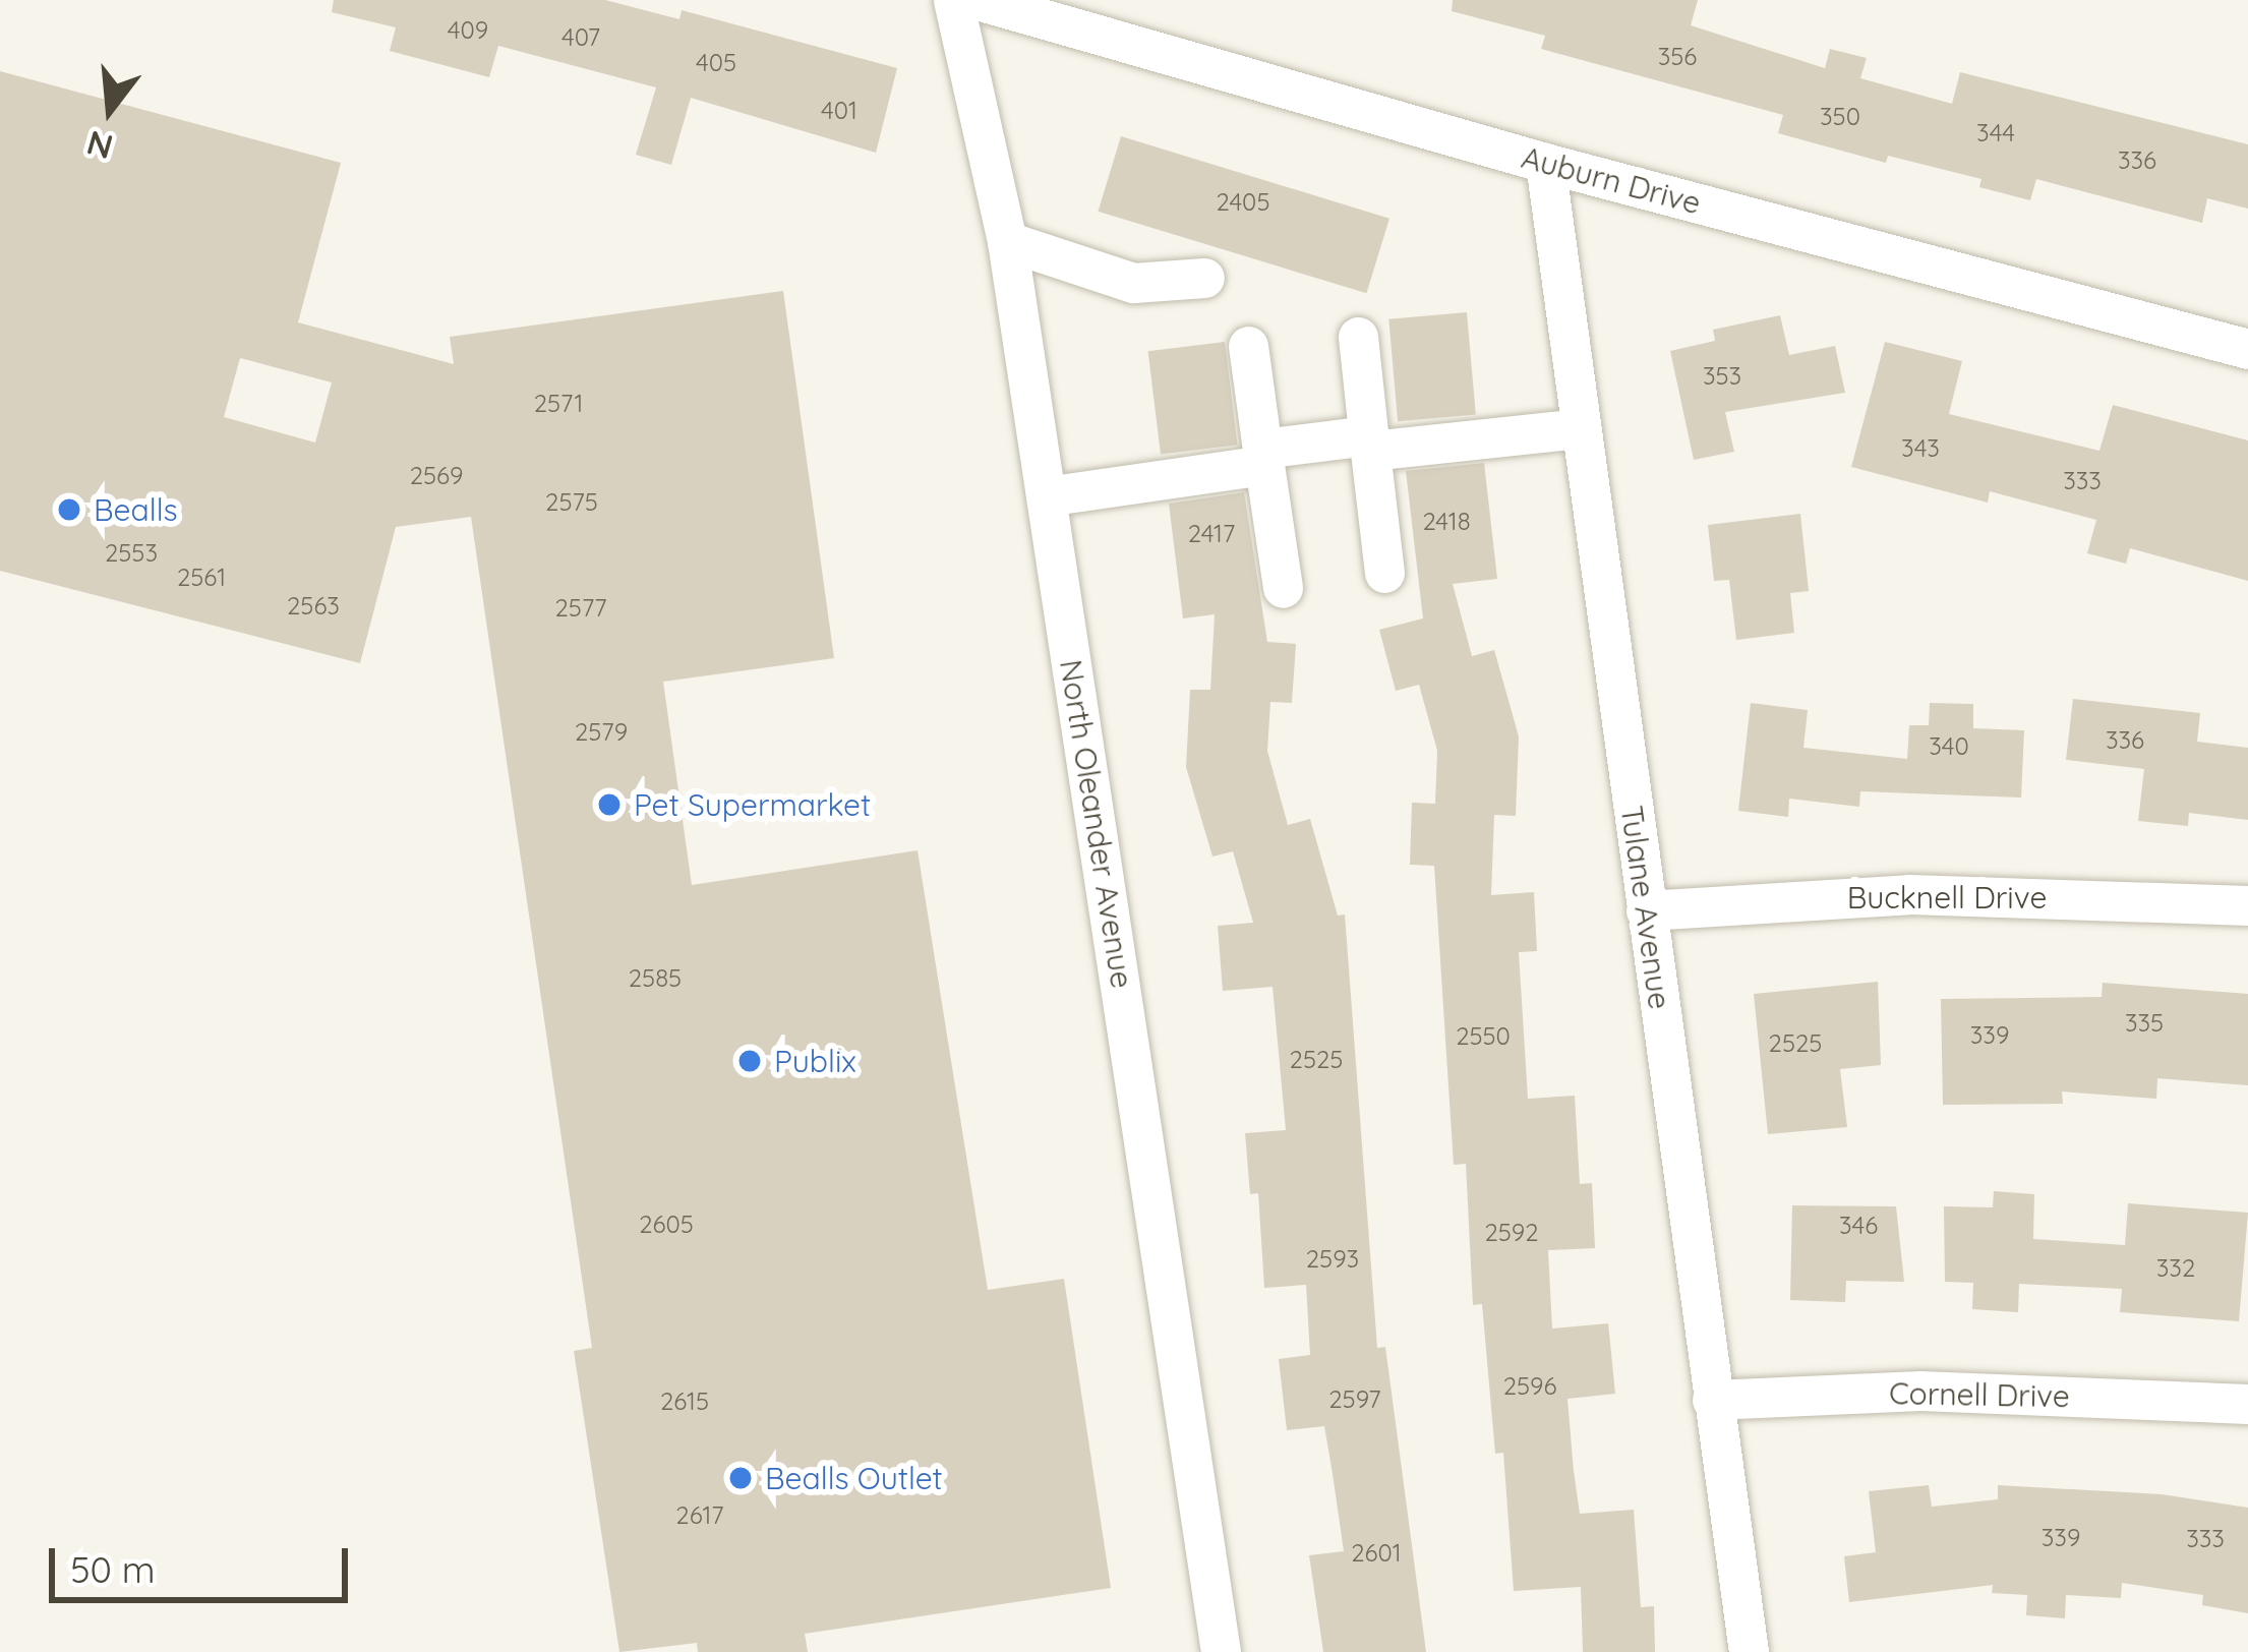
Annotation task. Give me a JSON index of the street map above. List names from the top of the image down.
{
  "streets": {
    "street": [
      "Auburn Drive",
      "North Oleander Avenue",
      "Bucknell Drive",
      "Tulane Avenue",
      "Cornell Drive"
    ]
  },
  "crossings": [
    ["Auburn Drive", "Tulane Avenue"],
    ["Bucknell Drive", "Tulane Avenue"],
    ["Tulane Avenue", "Cornell Drive"]
  ],
  "places": [
    "Bealls",
    "Pet Supermarket",
    "Publix",
    "Bealls Outlet"
  ],
  "house_numbers": [
    "409",
    "407",
    "356",
    "405",
    "401",
    "350",
    "344",
    "336",
    "2405",
    "353",
    "2571",
    "343",
    "2569",
    "333",
    "2575",
    "2418",
    "2417",
    "2553",
    "2561",
    "2563",
    "2577",
    "2579",
    "336",
    "340",
    "2585",
    "335",
    "339",
    "2550",
    "2525",
    "2525",
    "2605",
    "346",
    "2592",
    "2593",
    "332",
    "2596",
    "2597",
    "2615",
    "2617",
    "339",
    "333",
    "2601"
  ],
  "scale_bar": "50 m",
  "north": "bottom"
}
